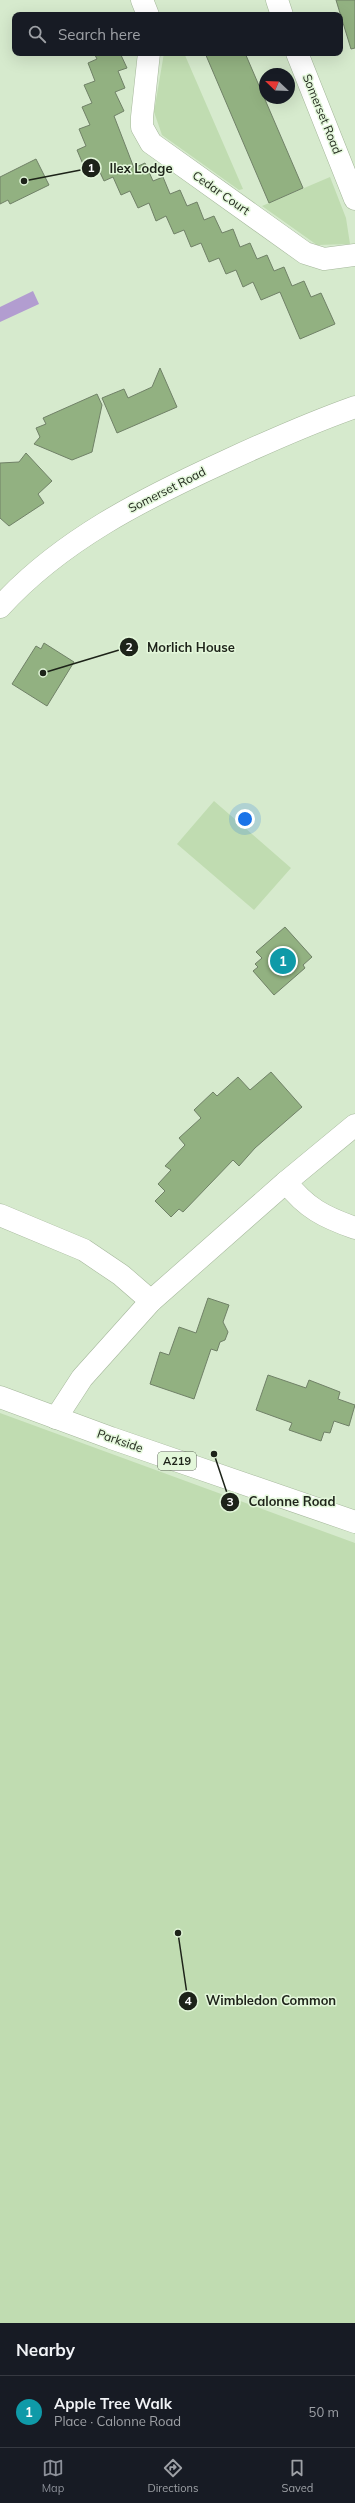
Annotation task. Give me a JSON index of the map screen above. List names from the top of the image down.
{
  "streets": {
    "street": [
      "Somerset Road",
      "Cedar Court",
      "Parkside",
      "A219"
    ]
  },
  "places": [
    "Ilex Lodge",
    "Morlich House",
    "Calonne Road",
    "Wimbledon Common"
  ],
  "north": "top left",
  "page": {
    "search": "Search here",
    "pins": "1",
    "heading": "Nearby",
    "list": [
      {
        "mark": "1",
        "name": "Apple Tree Walk",
        "note": "Place · Calonne Road",
        "value": "50 m"
      }
    ],
    "nav": ["Map", "Directions", "Saved"]
  }
}
